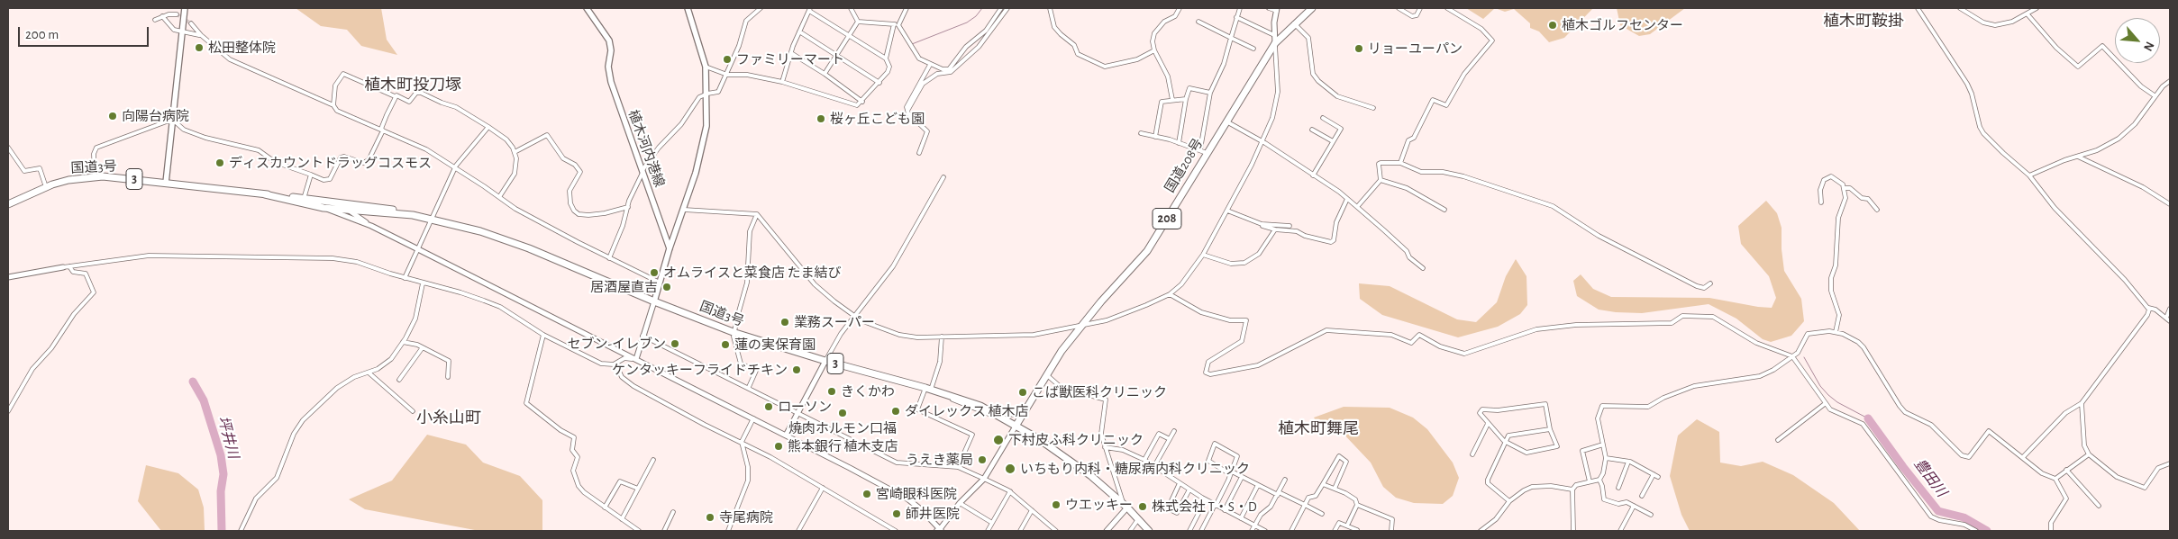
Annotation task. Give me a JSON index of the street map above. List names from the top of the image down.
{
  "streets": {
    "highway": [
      "国道208号",
      "国道3号",
      "3",
      "208"
    ],
    "main road": ["植木河内港線"]
  },
  "crossings": [
    ["国道208号", "国道3号"]
  ],
  "districts": [
    "植木町鞍掛",
    "植木町投刀塚",
    "小糸山町",
    "植木町舞尾"
  ],
  "water": ["坪井川", "豊田川"],
  "places": [
    "植木ゴルフセンター",
    "松田整体院",
    "リョーユーパン",
    "ファミリーマート",
    "向陽台病院",
    "桜ヶ丘こども園",
    "ディスカウントドラッグコスモス",
    "オムライスと菜食店 たま結び",
    "居酒屋直吉",
    "業務スーパー",
    "セブン-イレブン",
    "蓮の実保育園",
    "ケンタッキーフライドチキン",
    "きくかわ",
    "こば獣医科クリニック",
    "ローソン",
    "ダイレックス 植木店",
    "焼肉ホルモン口福",
    "下村皮ふ科クリニック",
    "熊本銀行 植木支店",
    "うえき薬局",
    "いちもり内科・糖尿病内科クリニック",
    "宮崎眼科医院",
    "ウエッキー",
    "株式会社 T・S・D",
    "師井医院",
    "寺尾病院"
  ],
  "scale_bar": "200 m",
  "north": "bottom right"
}
